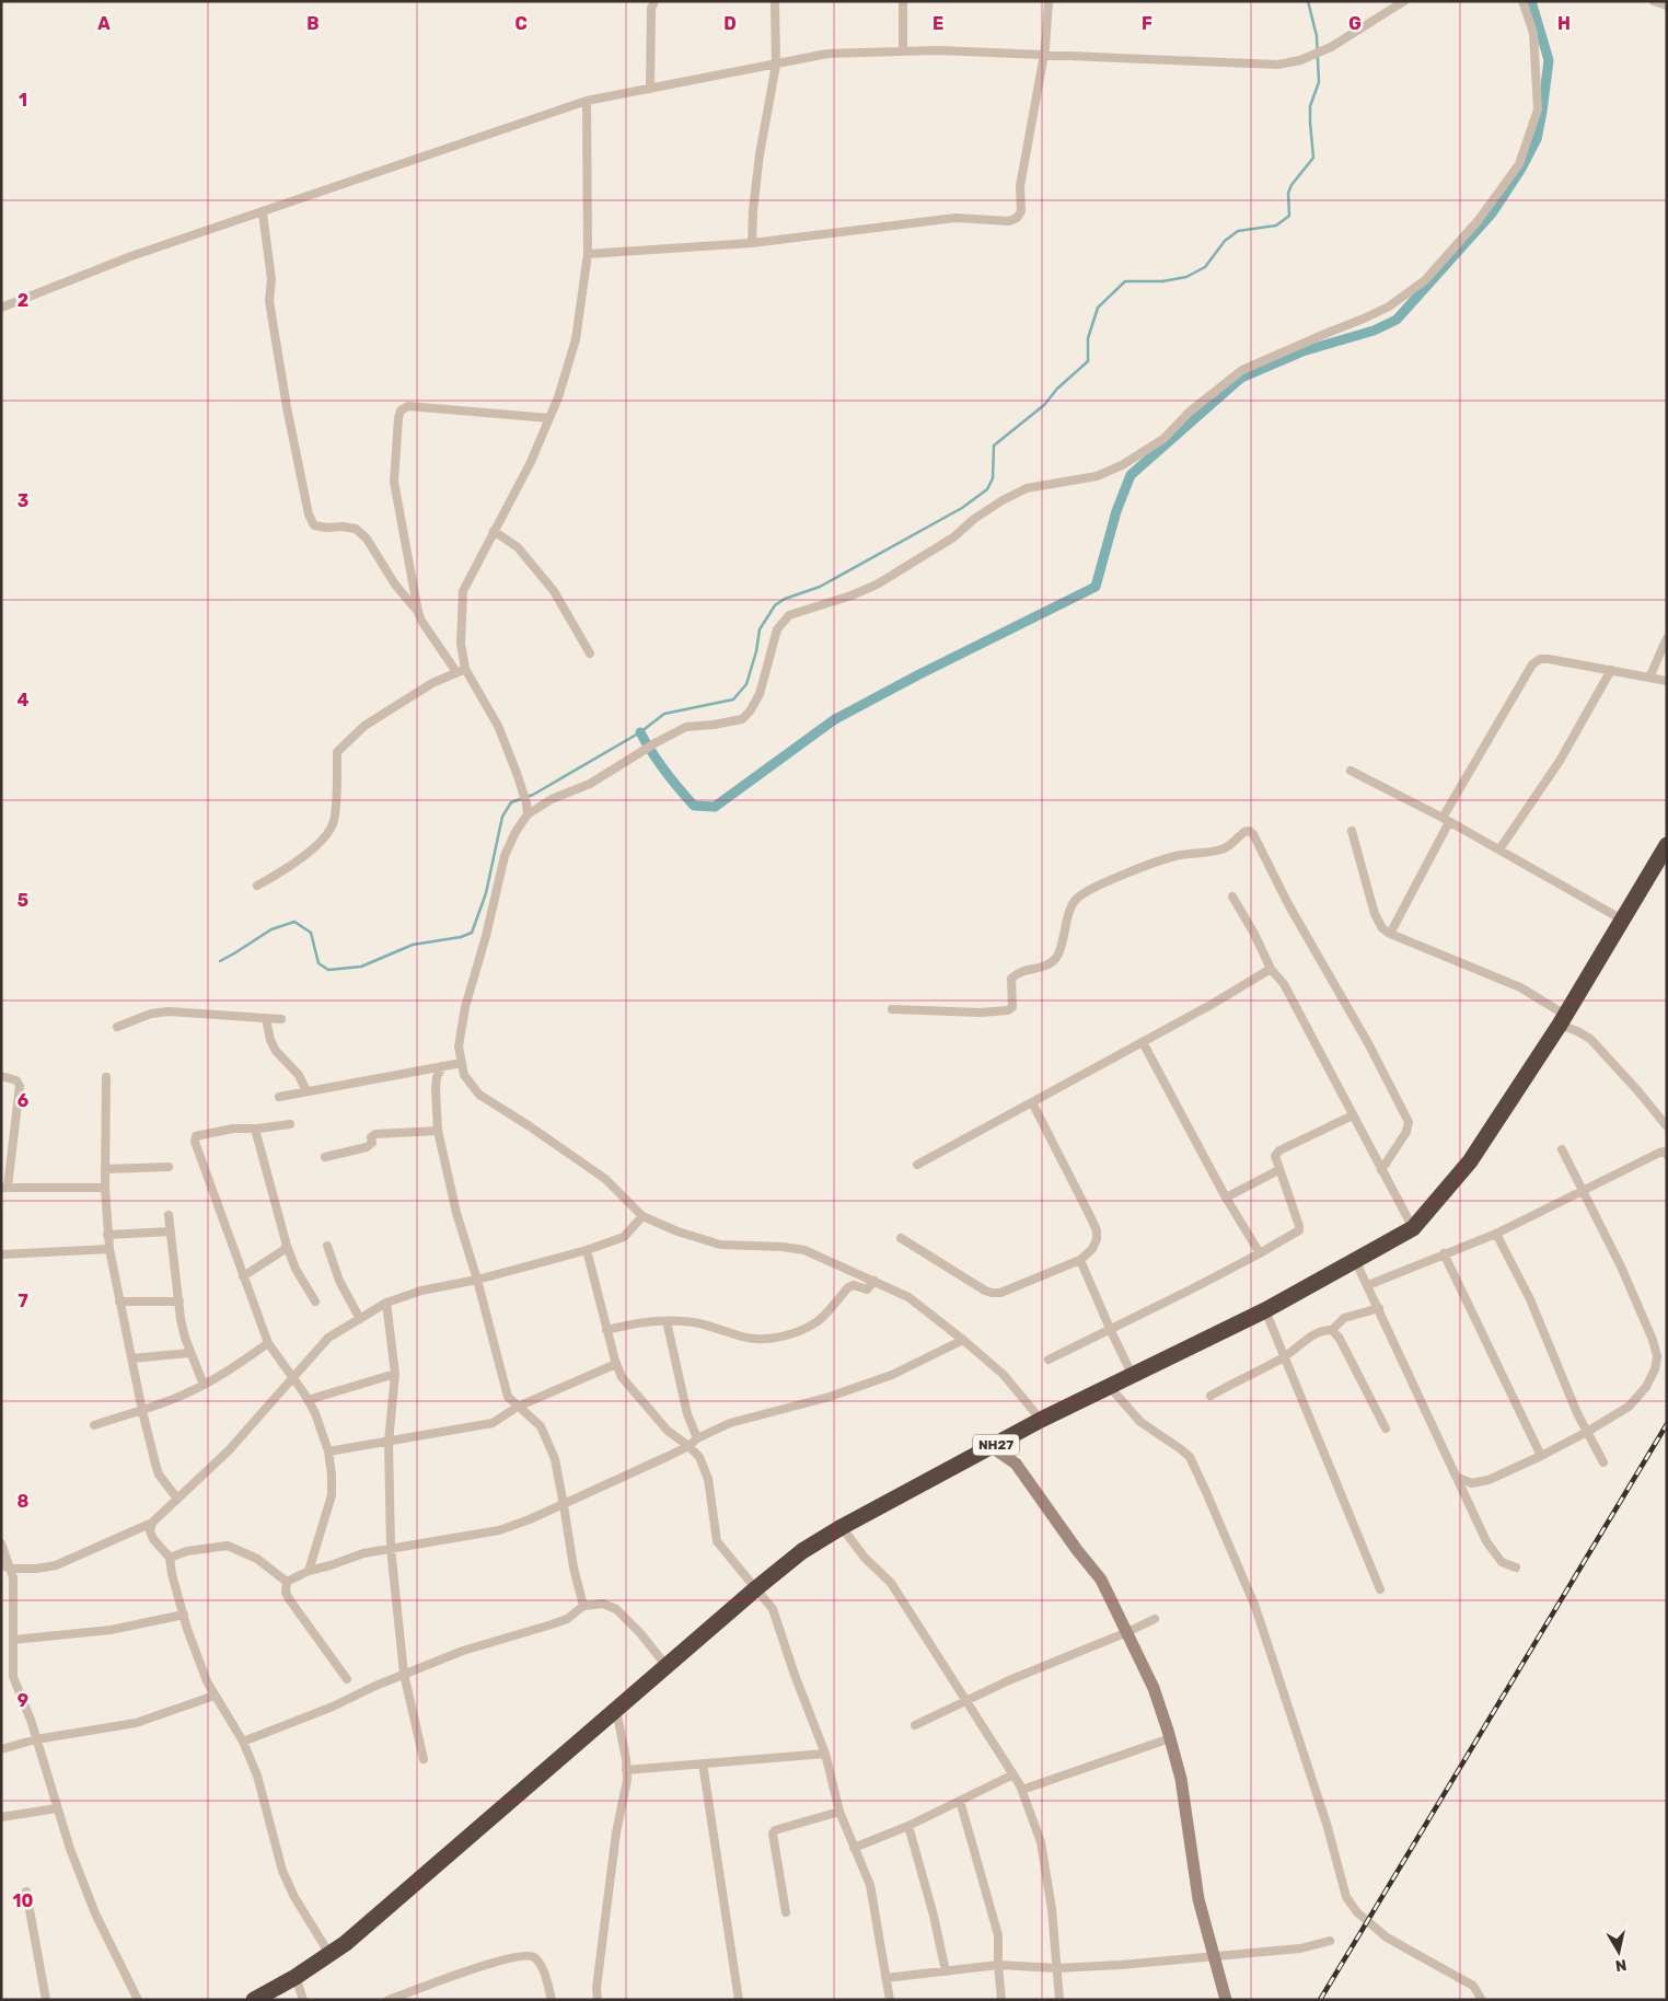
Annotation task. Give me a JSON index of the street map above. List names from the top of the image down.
{
  "streets": {
    "highway": ["NH27"]
  },
  "north": "bottom",
  "grid": {
    "columns": [
      "A",
      "B",
      "C",
      "D",
      "E",
      "F",
      "G",
      "H"
    ],
    "rows": [
      "1",
      "2",
      "3",
      "4",
      "5",
      "6",
      "7",
      "8",
      "9",
      "10"
    ]
  }
}
